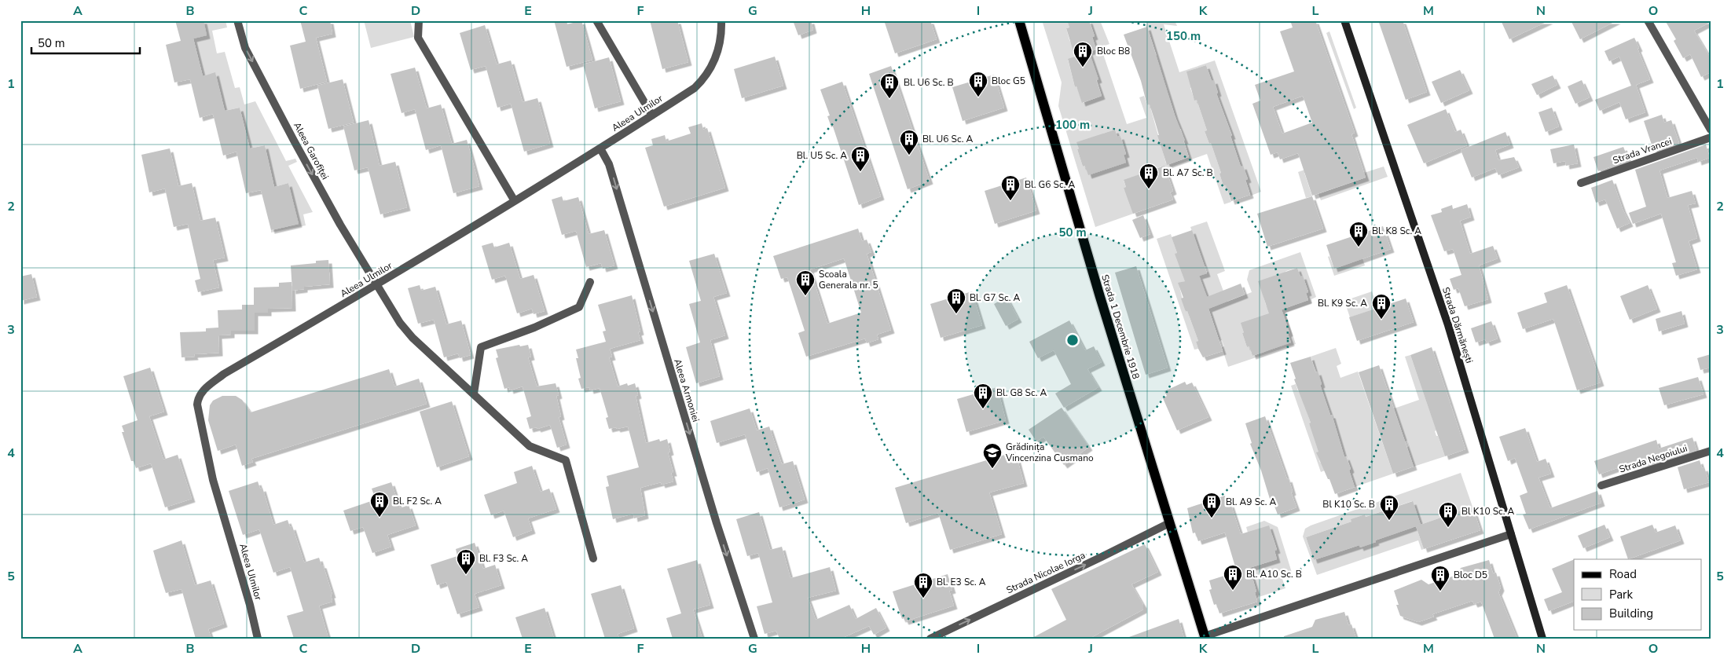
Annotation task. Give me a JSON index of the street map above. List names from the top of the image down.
{
  "streets": {
    "main road": ["Strada 1 Decembrie 1918"],
    "street": [
      "Aleea Ulmilor",
      "Aleea Garofiței",
      "Strada Vrancei",
      "Strada Dărmănești",
      "Aleea Armoniei",
      "Strada Negoiului",
      "Strada Nicolae Iorga"
    ]
  },
  "crossings": [
    ["Aleea Ulmilor", "Aleea Garofiței"],
    ["Aleea Ulmilor", "Aleea Armoniei"],
    ["Strada 1 Decembrie 1918", "Strada Nicolae Iorga"]
  ],
  "one_way": ["Aleea Garofiței", "Aleea Armoniei", "Strada Nicolae Iorga"],
  "places": {
    "building": [
      "Bloc B8",
      "Bloc G5",
      "Bl. U6 Sc. B",
      "Bl. U6 Sc. A",
      "Bl. U5 Sc. A",
      "Bl. A7 Sc. B",
      "Bl. G6 Sc. A",
      "Bl. K8 Sc. A",
      "Scoala Generala nr. 5",
      "Bl. G7 Sc. A",
      "Bl. K9 Sc. A",
      "Bl. G8 Sc. A",
      "Bl. F2 Sc. A",
      "Bl. A9 Sc. A",
      "Bl K10 Sc. B",
      "Bl K10 Sc. A",
      "Bl. F3 Sc. A",
      "Bl. A10 Sc. B",
      "Bloc D5",
      "Bl. E3 Sc. A"
    ],
    "school or university": ["Grădinița Vincenzina Cusmano"]
  },
  "legend": ["Road", "Park", "Building"],
  "scale_bar": "50 m",
  "grid": {
    "columns": [
      "A",
      "B",
      "C",
      "D",
      "E",
      "F",
      "G",
      "H",
      "I",
      "J",
      "K",
      "L",
      "M",
      "N",
      "O"
    ],
    "rows": [
      "1",
      "2",
      "3",
      "4",
      "5"
    ]
  },
  "rings": ["150 m", "100 m", "50 m"]
}
